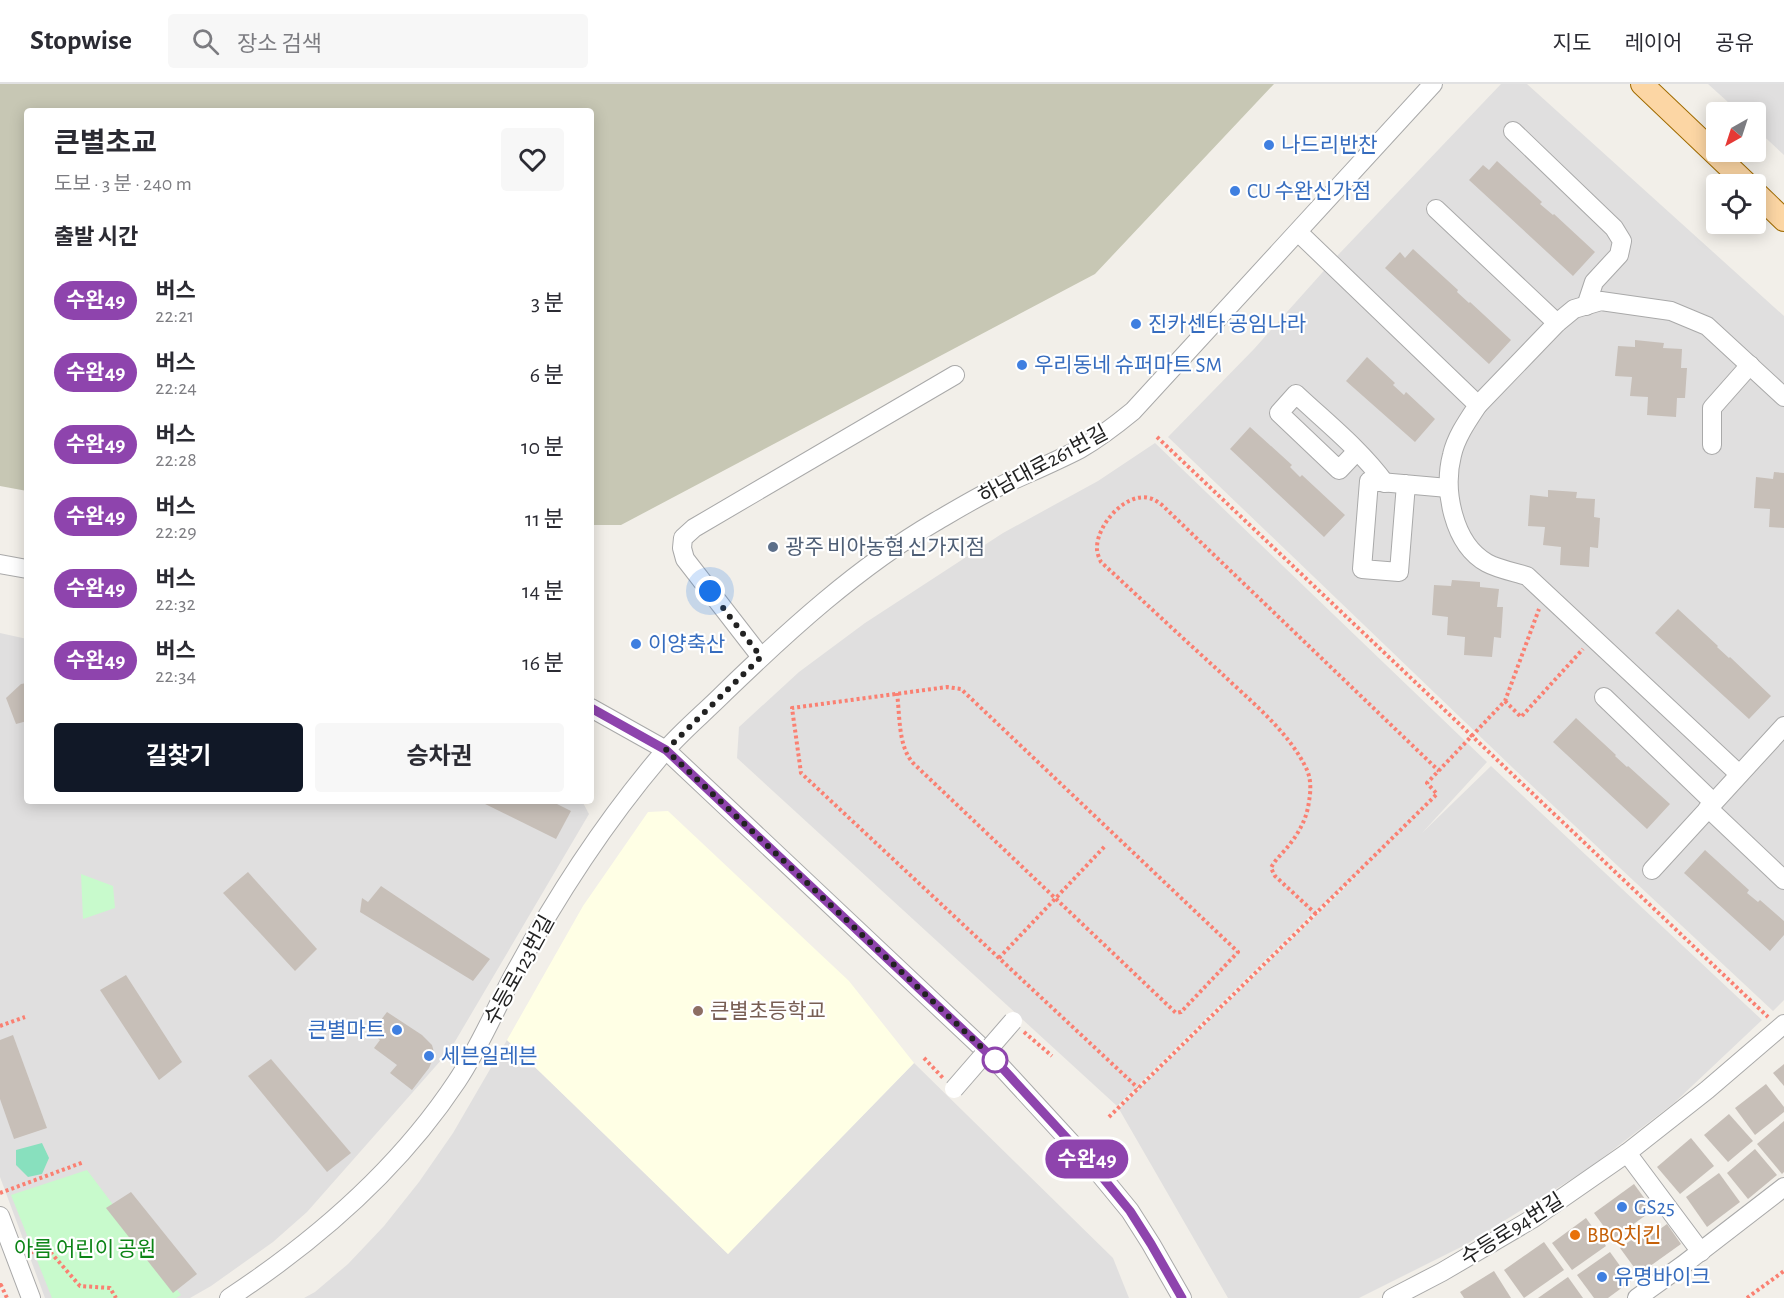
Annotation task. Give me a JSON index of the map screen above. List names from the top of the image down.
{
  "streets": {
    "street": ["하남대로261번길", "수등로123번길", "수등로94번길"]
  },
  "crossings": [
    ["하남대로261번길", "수등로123번길"]
  ],
  "parks": ["아름 어린이 공원"],
  "places": [
    "나드리반찬",
    "CU 수완신가점",
    "진카센타 공임나라",
    "우리동네 슈퍼마트 SM",
    "광주 비아농협 신가지점",
    "이양축산",
    "큰별초등학교",
    "큰별마트",
    "세븐일레븐",
    "GS25",
    "BBQ치킨",
    "유명바이크"
  ],
  "lines": ["bus line 수완49"],
  "north": "bottom left",
  "page": {
    "header": "Stopwise",
    "search": "장소 검색",
    "nav": ["지도", "레이어", "공유"],
    "on_map": "수완49",
    "heading": [
      ["큰별초교", "도보 · 3 분 · 240 m"],
      "출발 시간"
    ],
    "list": [
      {
        "mark": "수완49",
        "name": "버스",
        "note": "22:21",
        "value": "3 분"
      },
      {
        "mark": "수완49",
        "name": "버스",
        "note": "22:24",
        "value": "6 분"
      },
      {
        "mark": "수완49",
        "name": "버스",
        "note": "22:28",
        "value": "10 분"
      },
      {
        "mark": "수완49",
        "name": "버스",
        "note": "22:29",
        "value": "11 분"
      },
      {
        "mark": "수완49",
        "name": "버스",
        "note": "22:32",
        "value": "14 분"
      },
      {
        "mark": "수완49",
        "name": "버스",
        "note": "22:34",
        "value": "16 분"
      }
    ],
    "buttons": ["길찾기", "승차권"]
  }
}
